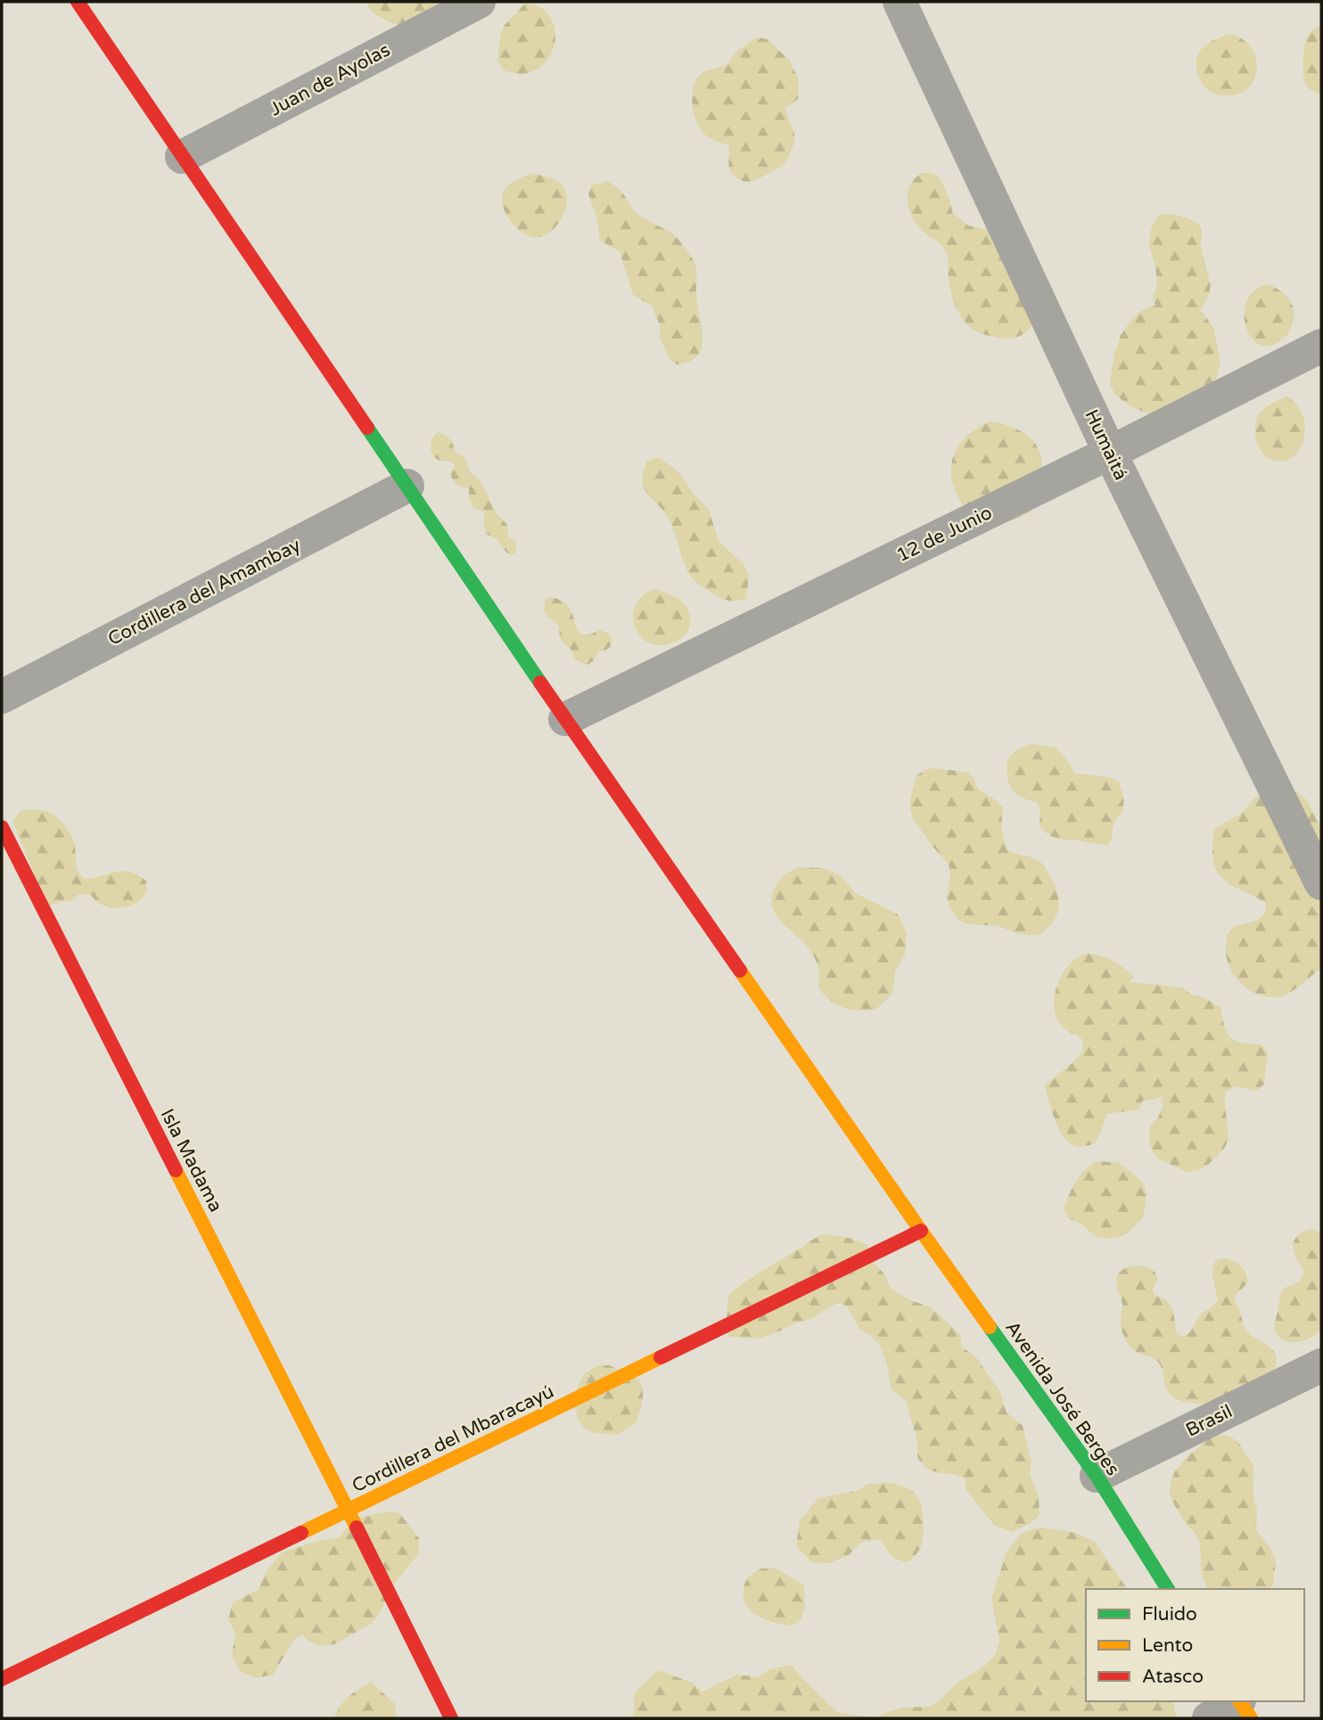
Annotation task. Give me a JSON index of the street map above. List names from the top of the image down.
{
  "streets": {
    "street": [
      "Juan de Ayolas",
      "Humaitá",
      "12 de Junio",
      "Cordillera del Amambay",
      "Isla Madama",
      "Avenida José Berges",
      "Brasil",
      "Cordillera del Mbaracayú"
    ]
  },
  "crossings": [
    ["Juan de Ayolas", "Avenida José Berges"],
    ["Humaitá", "12 de Junio"],
    ["12 de Junio", "Avenida José Berges"],
    ["Cordillera del Amambay", "Avenida José Berges"],
    ["Isla Madama", "Cordillera del Mbaracayú"],
    ["Avenida José Berges", "Brasil"],
    ["Avenida José Berges", "Cordillera del Mbaracayú"]
  ],
  "legend": ["Fluido", "Lento", "Atasco"]
}
